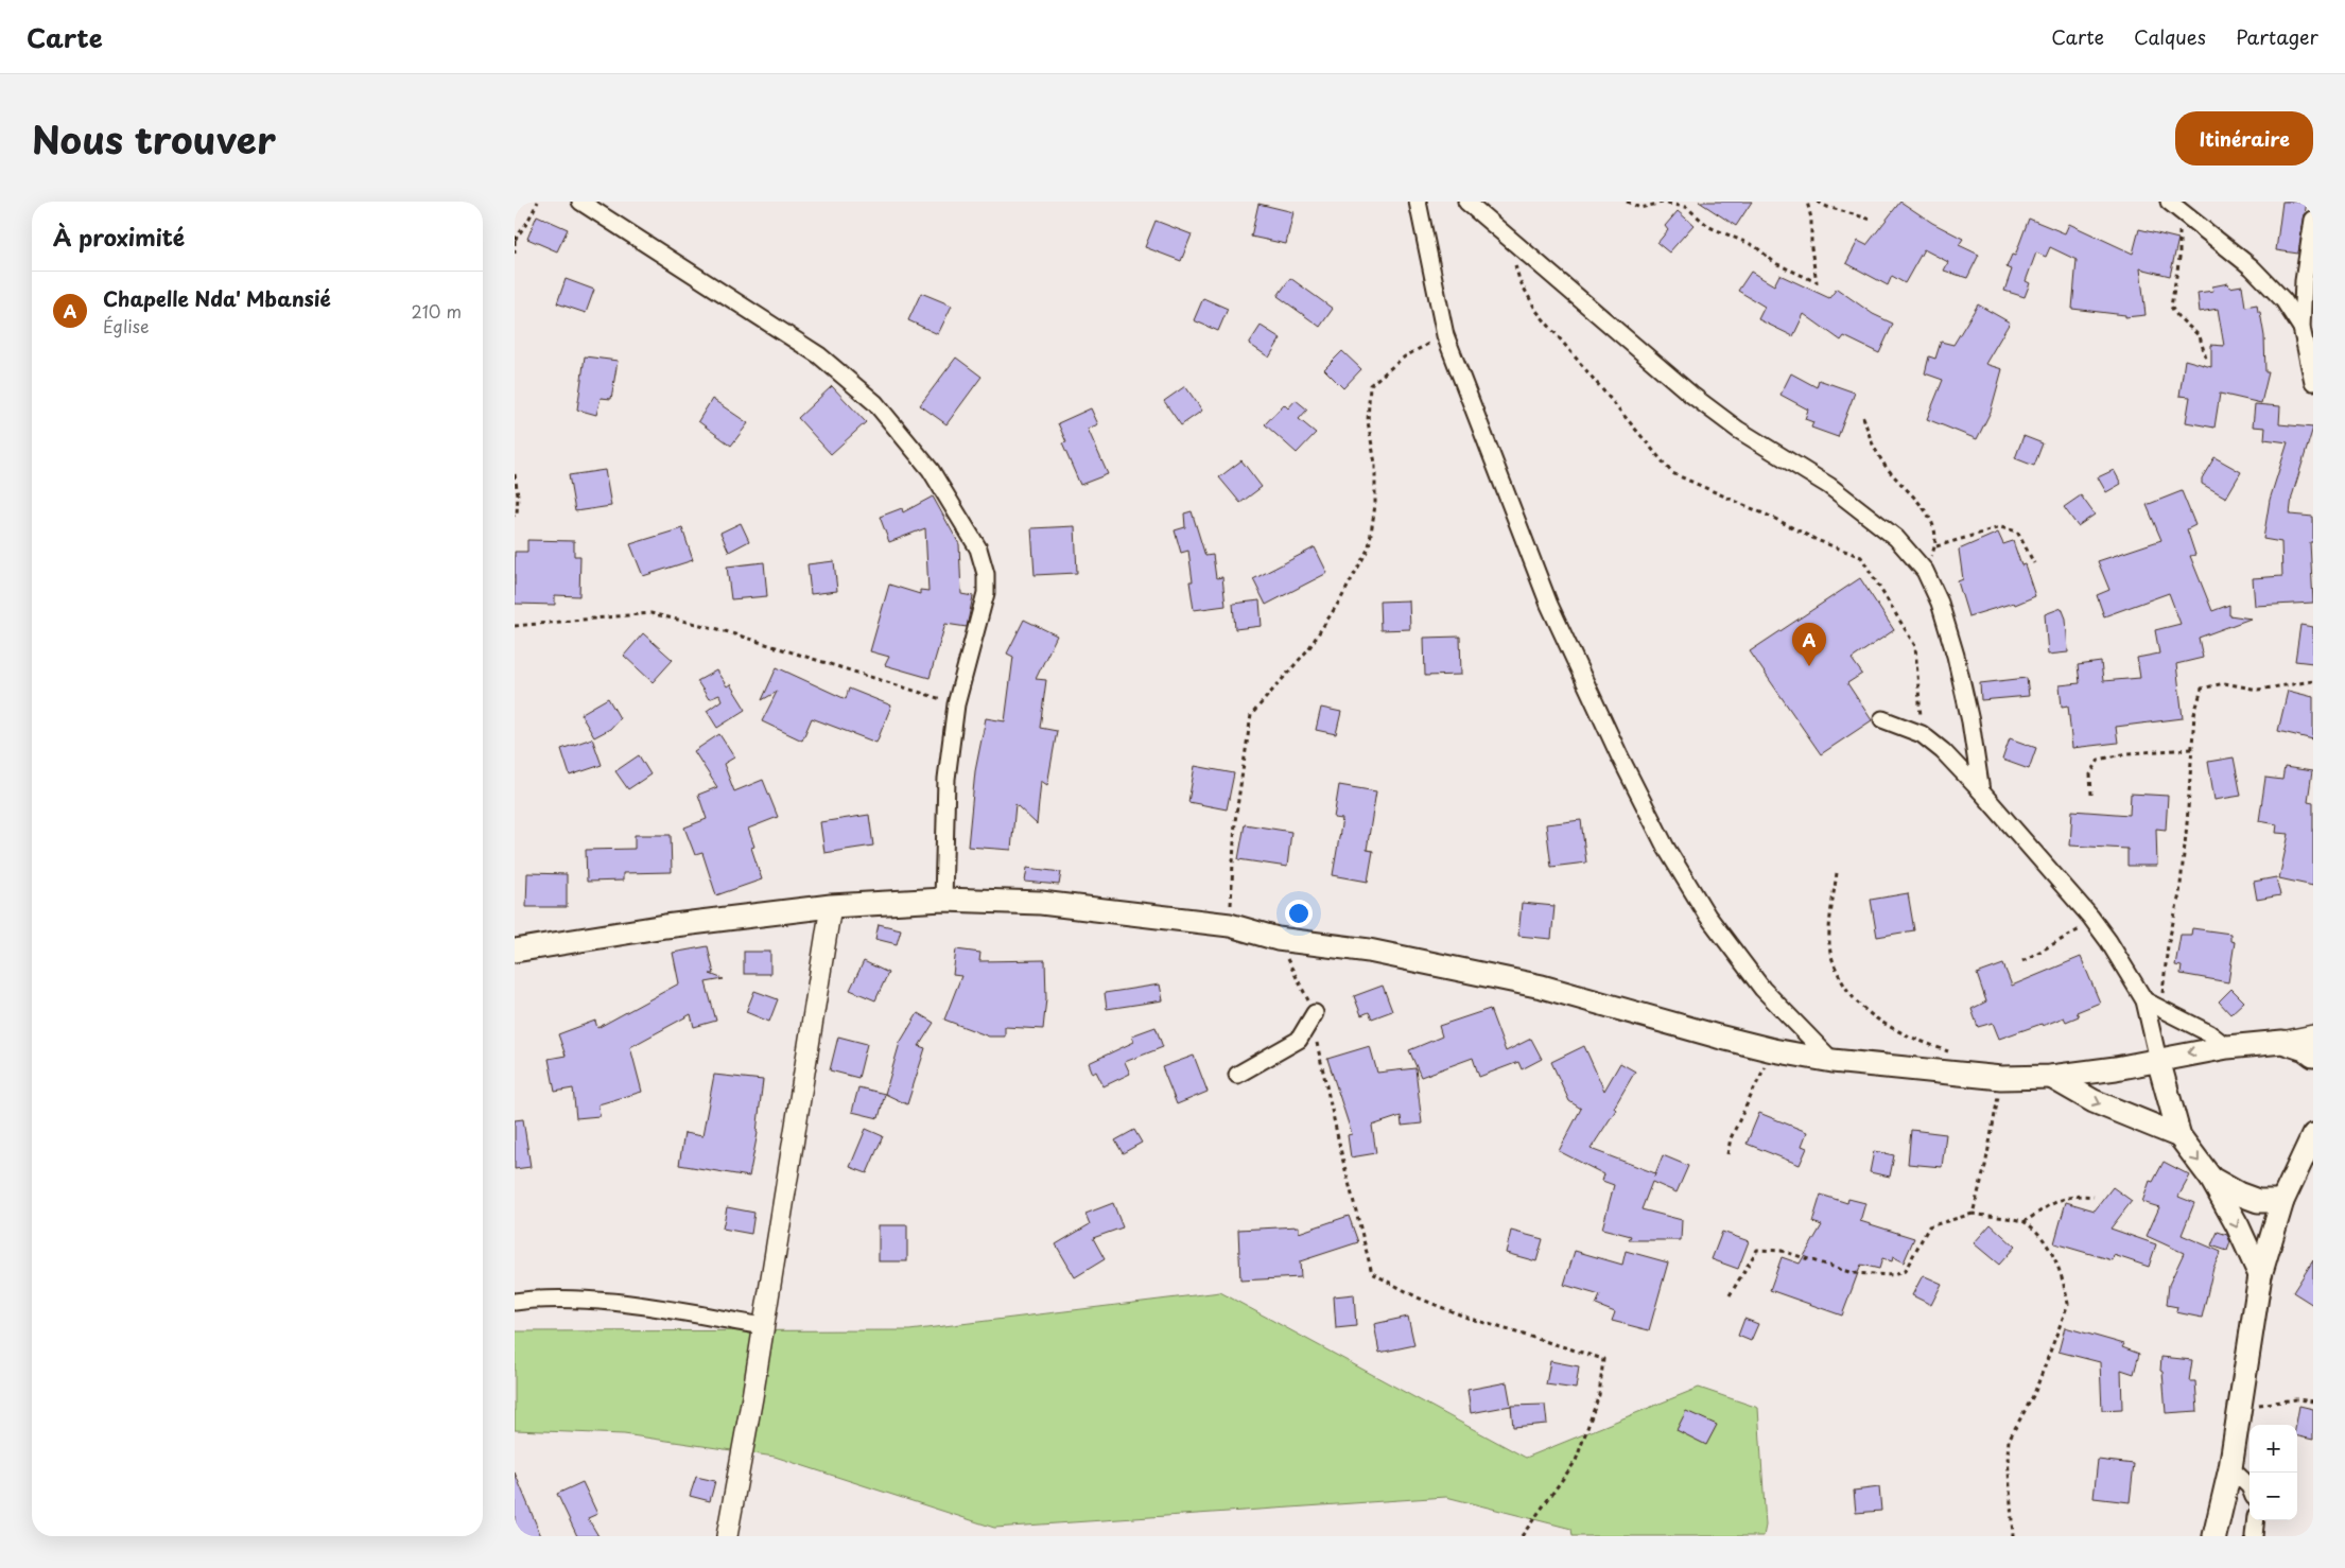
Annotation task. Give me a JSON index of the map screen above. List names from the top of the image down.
{
  "page": {
    "header": "Carte",
    "nav": ["Carte", "Calques", "Partager"],
    "title": "Nous trouver",
    "buttons": "Itinéraire",
    "heading": "À proximité",
    "list": [
      {
        "mark": "A",
        "name": "Chapelle Nda' Mbansié",
        "note": "Église",
        "value": "210 m"
      }
    ],
    "pins": "A",
    "map_buttons": ["+", "−"]
  }
}
